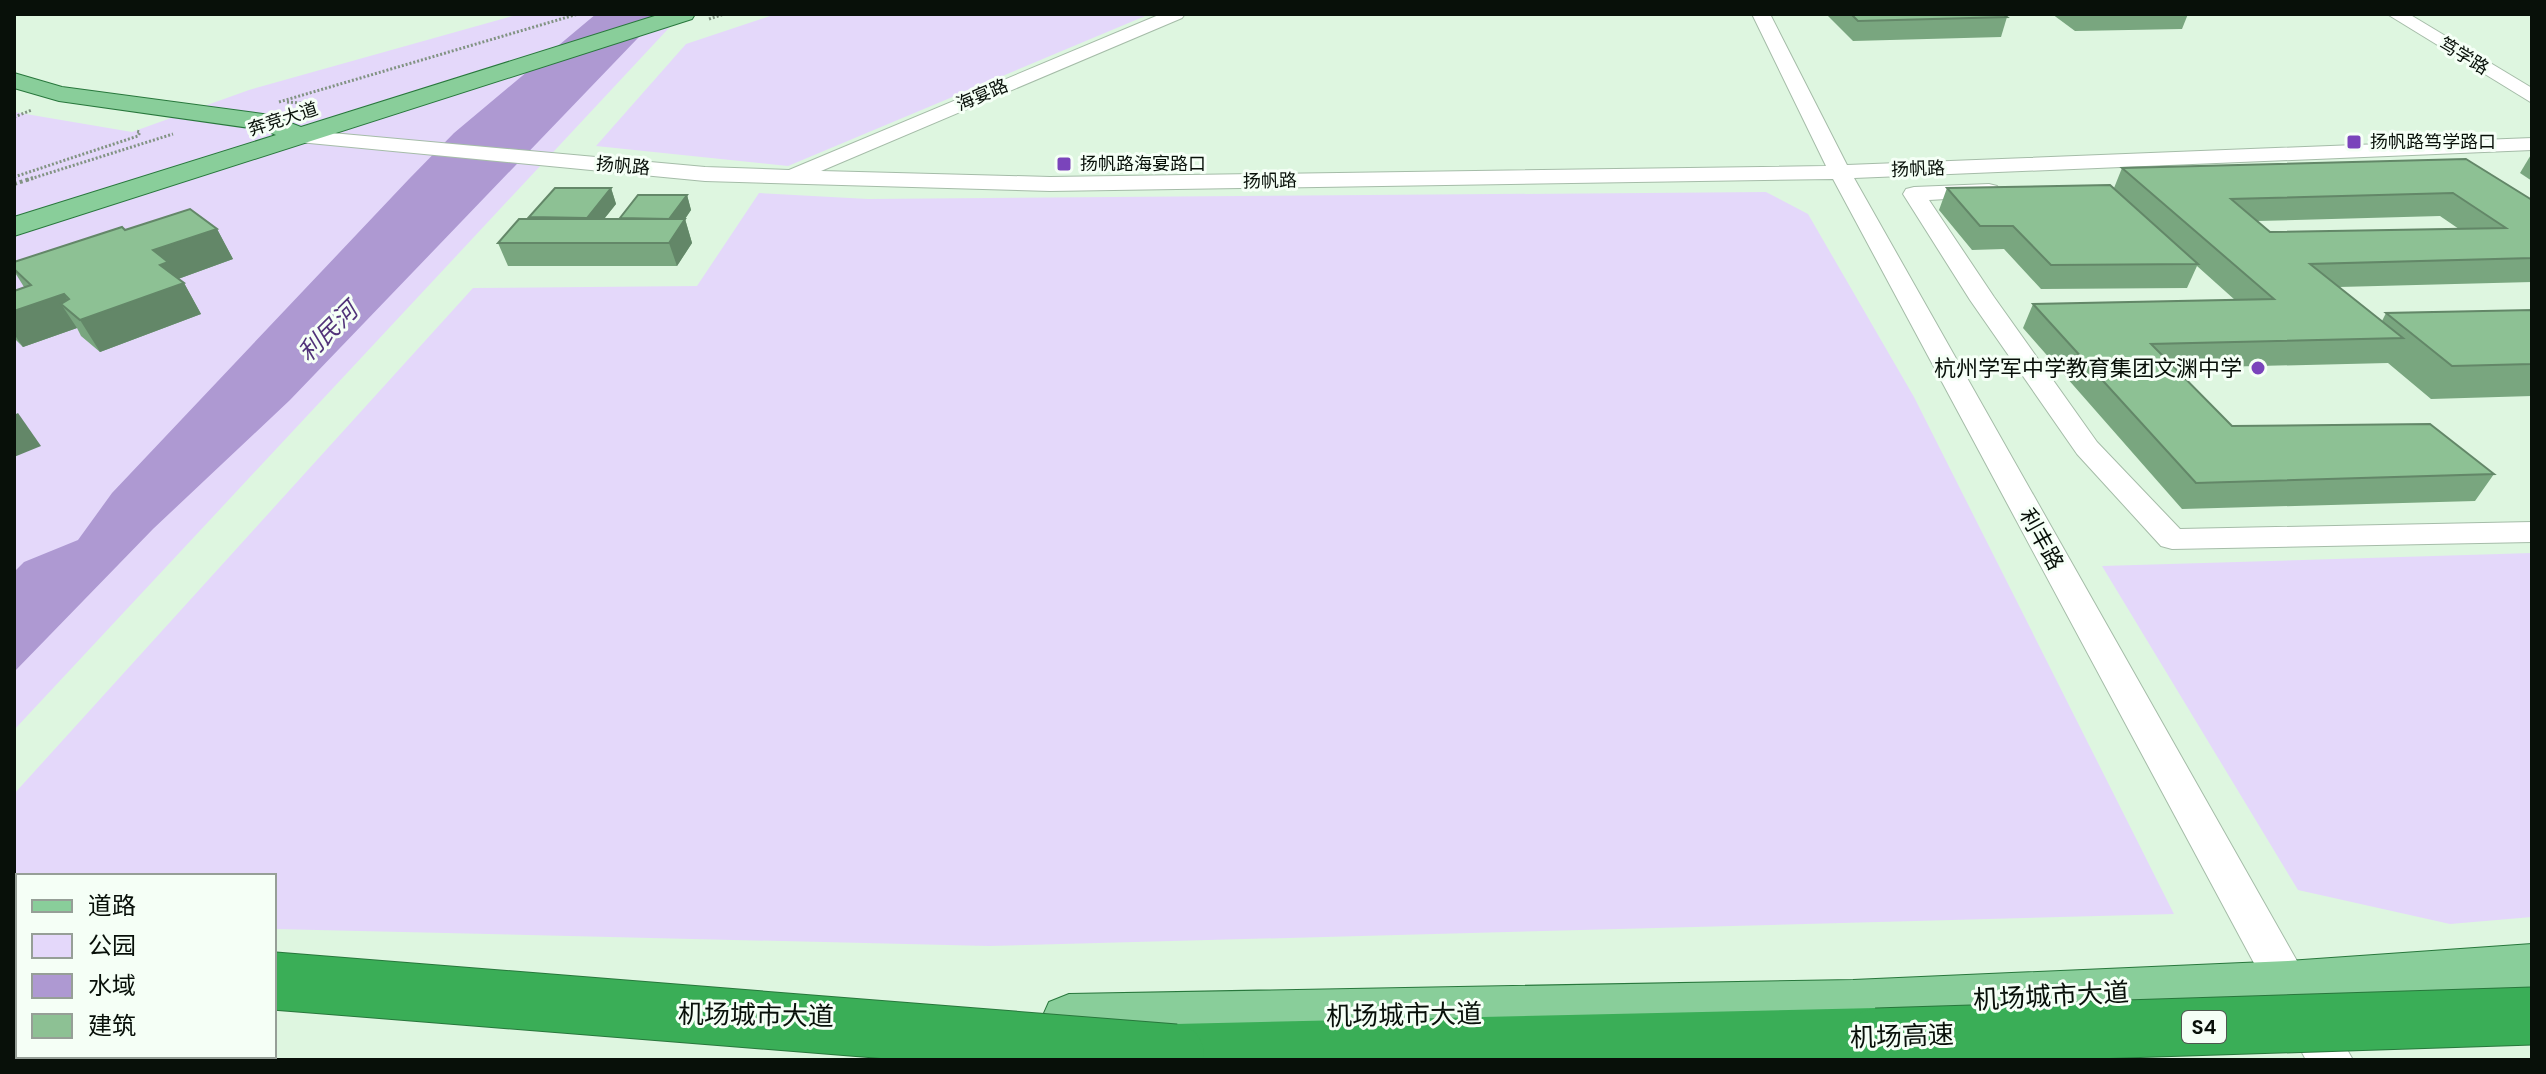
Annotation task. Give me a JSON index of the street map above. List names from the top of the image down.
{
  "streets": {
    "highway": ["S4", "机场高速"],
    "main road": ["奔竞大道", "扬帆路", "机场城市大道"],
    "street": ["笃学路", "海宴路", "利丰路"]
  },
  "crossings": [
    ["海宴路", "扬帆路"],
    ["奔竞大道", "扬帆路"],
    ["扬帆路", "利丰路"],
    ["利丰路", "机场城市大道"]
  ],
  "water": ["利民河"],
  "places": {
    "transit": ["扬帆路笃学路口", "扬帆路海宴路口"],
    "other": ["杭州学军中学教育集团文渊中学"]
  },
  "legend": [
    "道路",
    "公园",
    "水域",
    "建筑"
  ]
}
